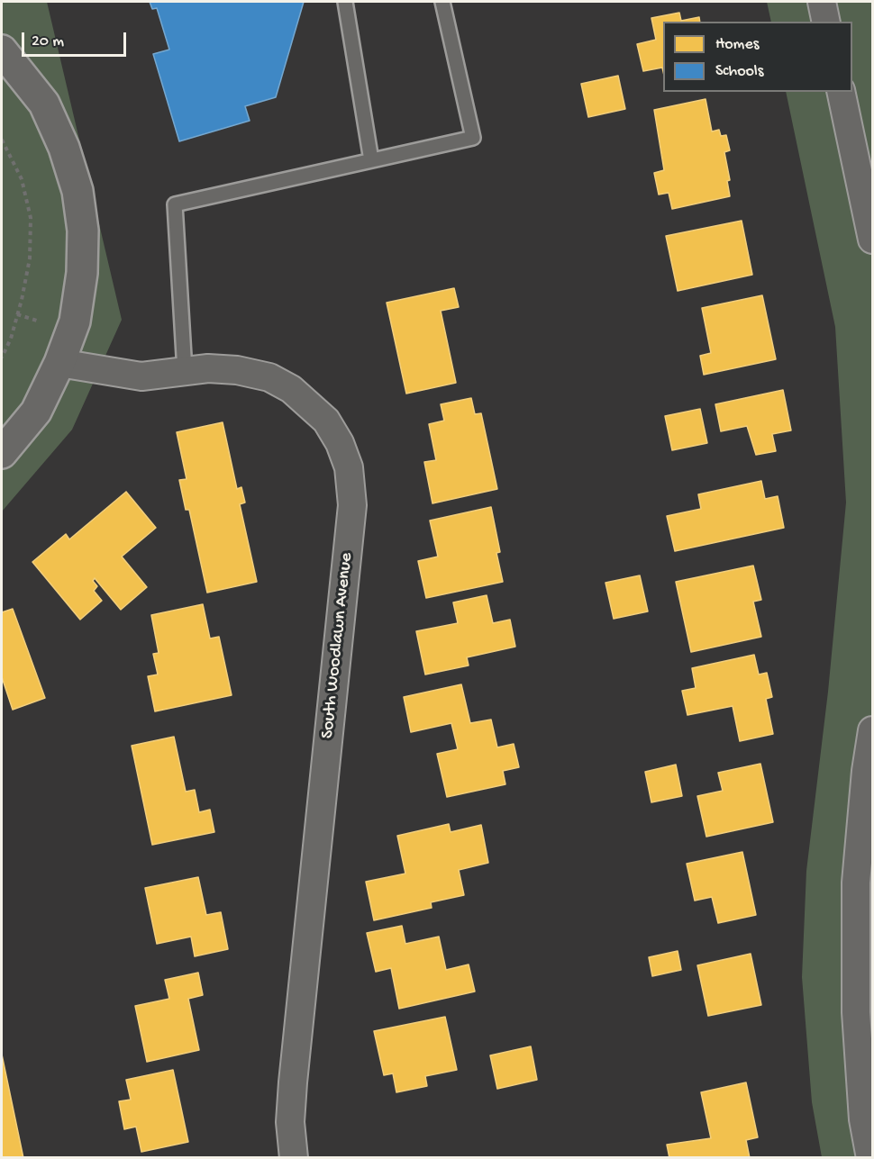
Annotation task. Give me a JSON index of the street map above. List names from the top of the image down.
{
  "streets": {
    "street": ["South Woodlawn Avenue"]
  },
  "legend": ["Homes", "Schools"],
  "scale_bar": "20 m"
}
